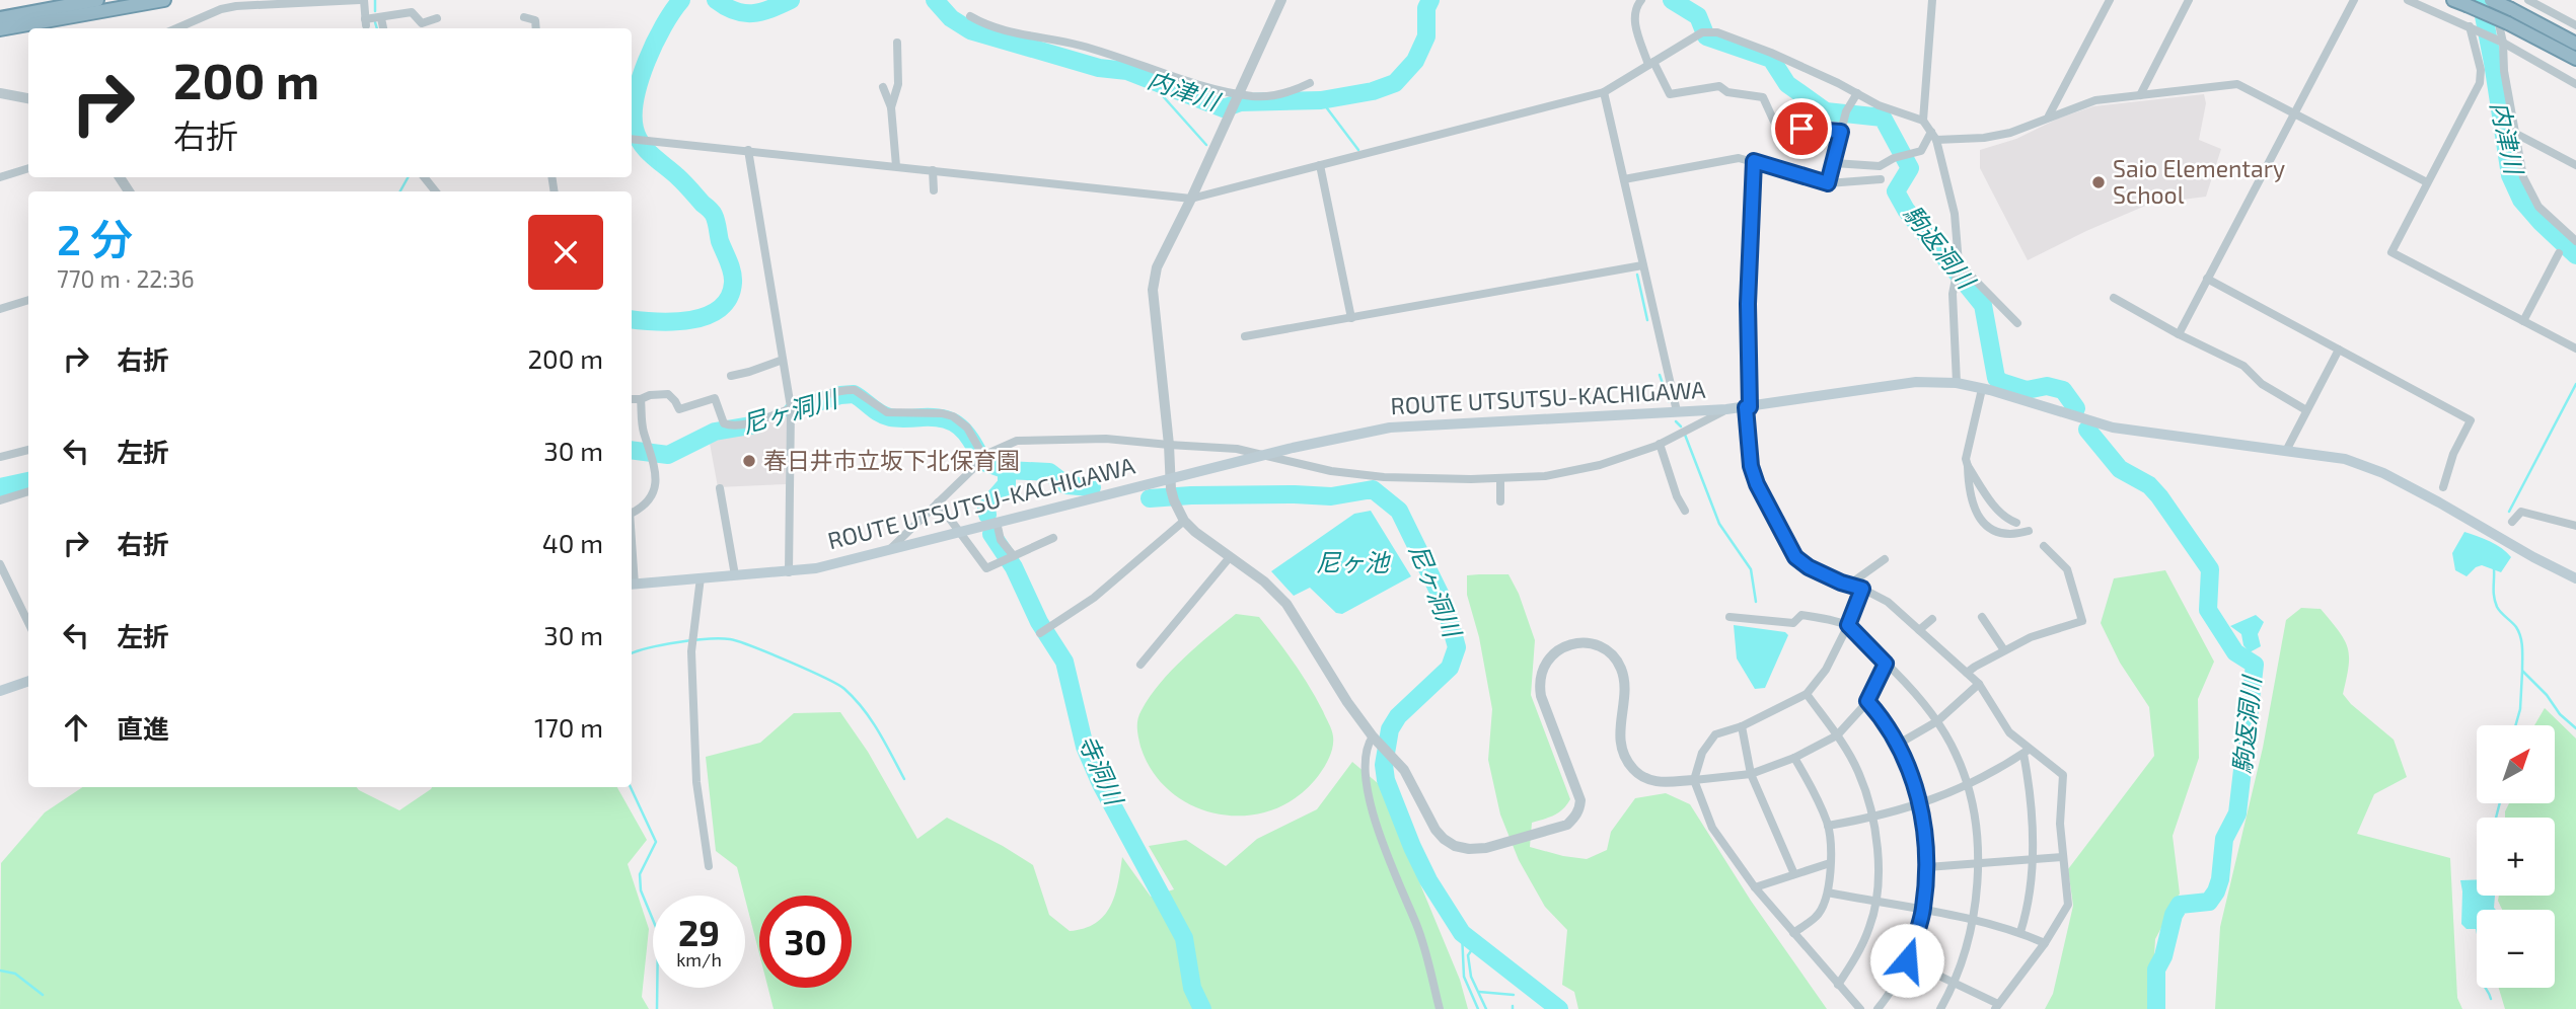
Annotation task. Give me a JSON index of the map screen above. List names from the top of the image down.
{
  "streets": {
    "main road": ["ROUTE UTSUTSU-KACHIGAWA"]
  },
  "water": [
    "内津川",
    "駒返洞川",
    "尼ヶ洞川",
    "尼ヶ池",
    "寺洞川"
  ],
  "places": ["Saio Elementary School", "春日井市立坂下北保育園"],
  "north": "top right",
  "page": {
    "turn": ["200 m", "右折"],
    "heading": ["2 分", "770 m · 22:36"],
    "list": [
      {
        "name": "右折",
        "value": "200 m"
      },
      {
        "name": "左折",
        "value": "30 m"
      },
      {
        "name": "右折",
        "value": "40 m"
      },
      {
        "name": "左折",
        "value": "30 m"
      },
      {
        "name": "直進",
        "value": "170 m"
      }
    ],
    "map_buttons": ["+", "−"],
    "speed": "29 km/h",
    "limit": "30"
  }
}
